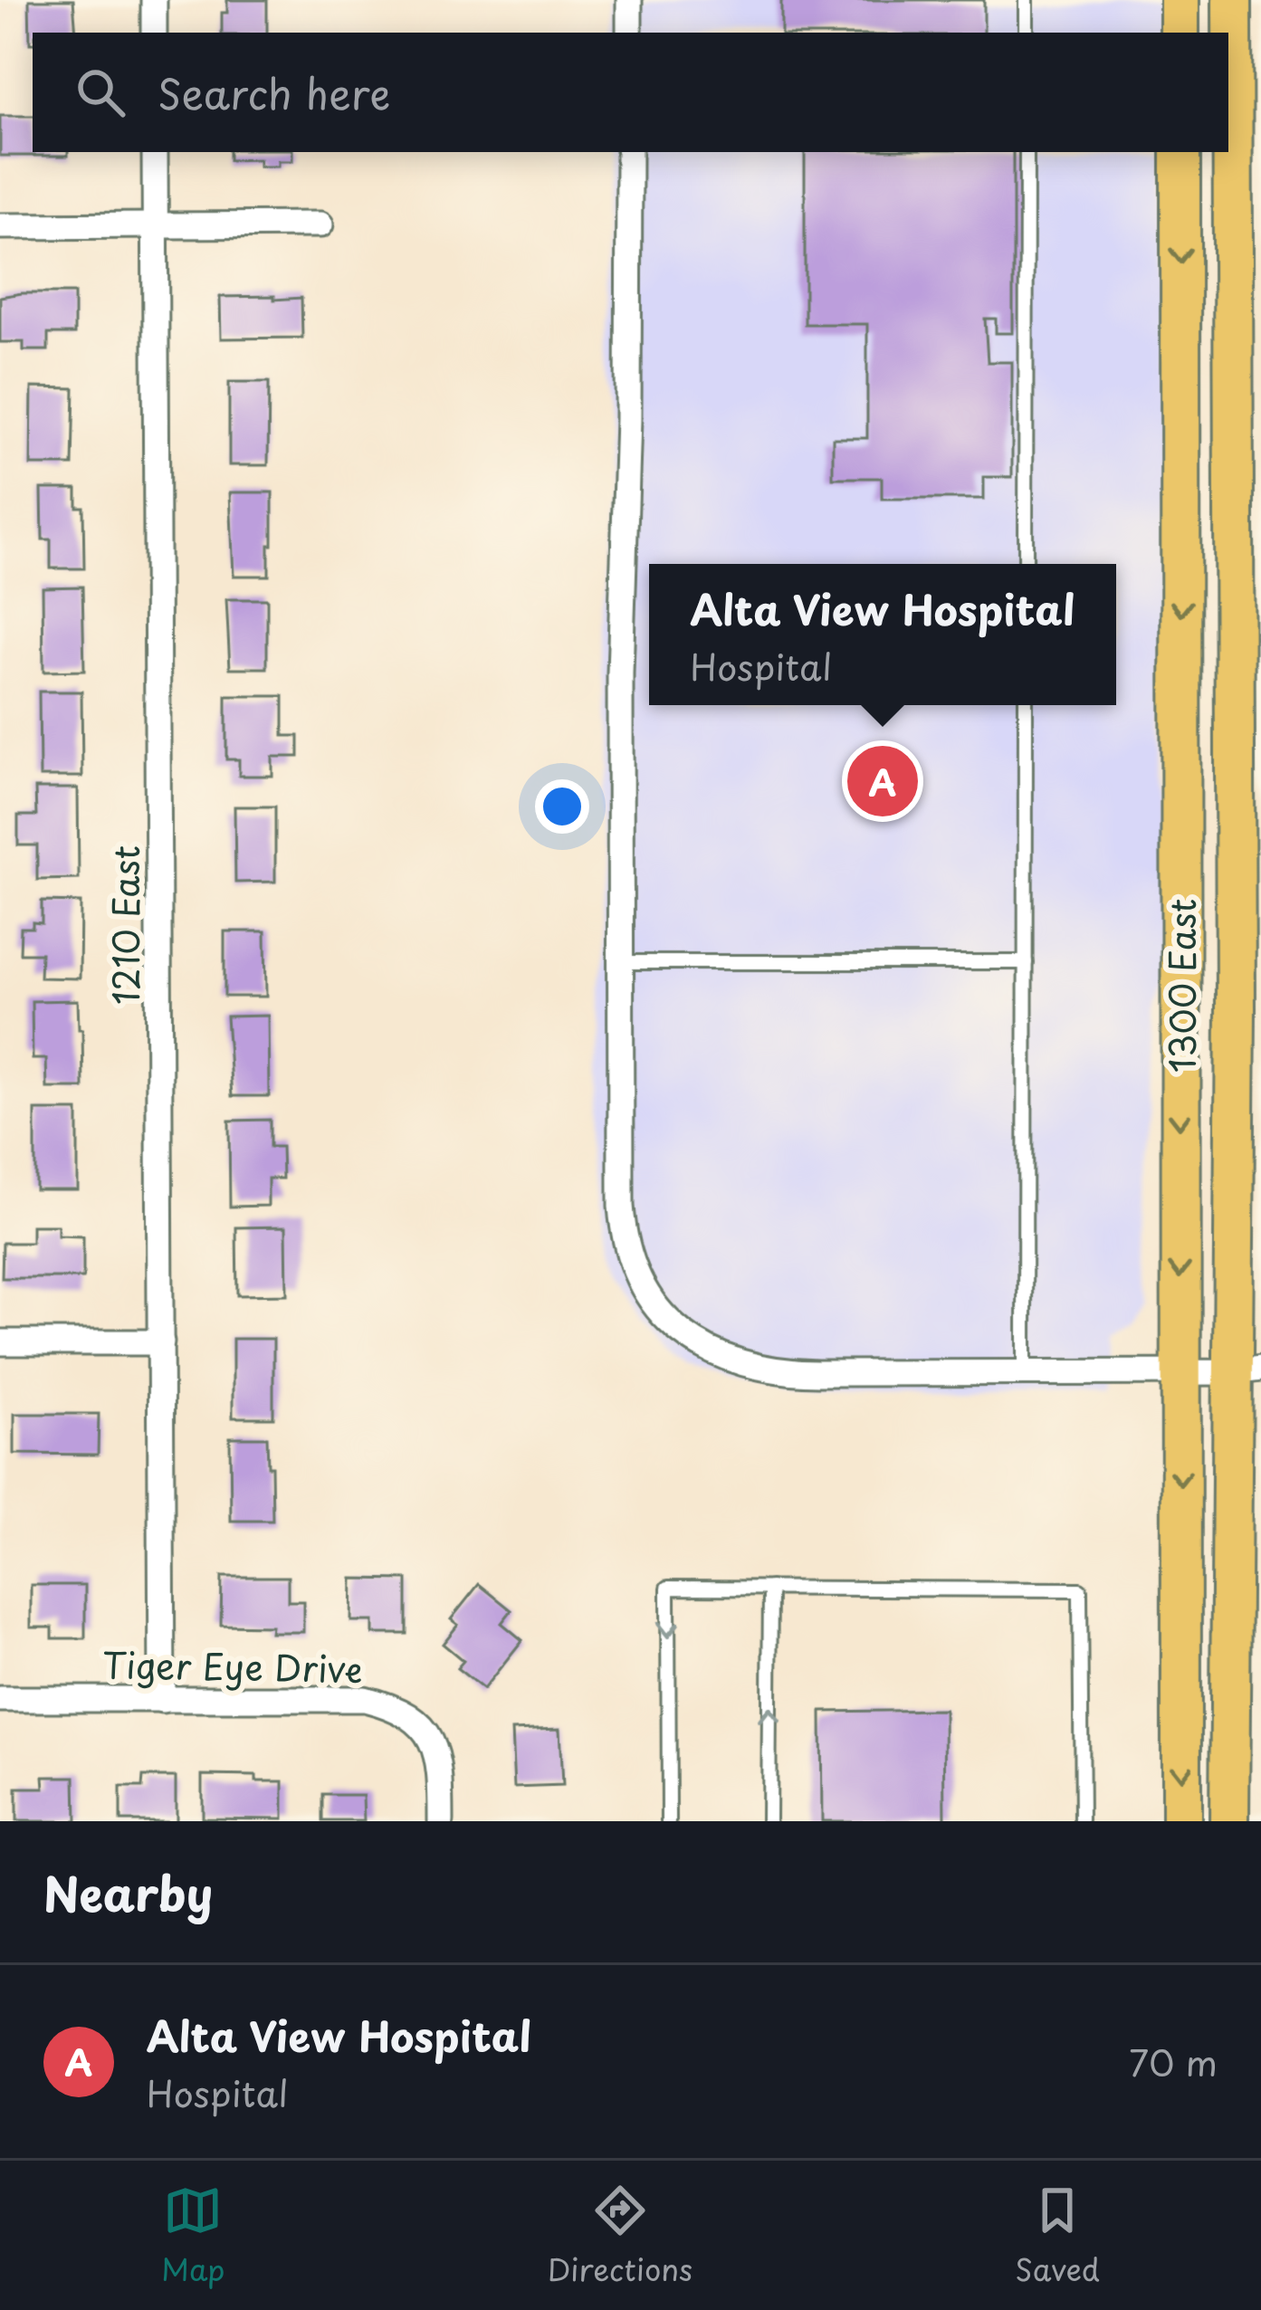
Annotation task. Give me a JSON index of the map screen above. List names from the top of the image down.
{
  "streets": {
    "main road": ["1300 East"],
    "street": ["1210 East", "Tiger Eye Drive"]
  },
  "crossings": [
    ["1210 East", "Tiger Eye Drive"]
  ],
  "page": {
    "search": "Search here",
    "popup": ["Alta View Hospital", "Hospital"],
    "pins": "A",
    "heading": "Nearby",
    "list": [
      {
        "mark": "A",
        "name": "Alta View Hospital",
        "note": "Hospital",
        "value": "70 m"
      }
    ],
    "nav": ["Map", "Directions", "Saved"]
  }
}
